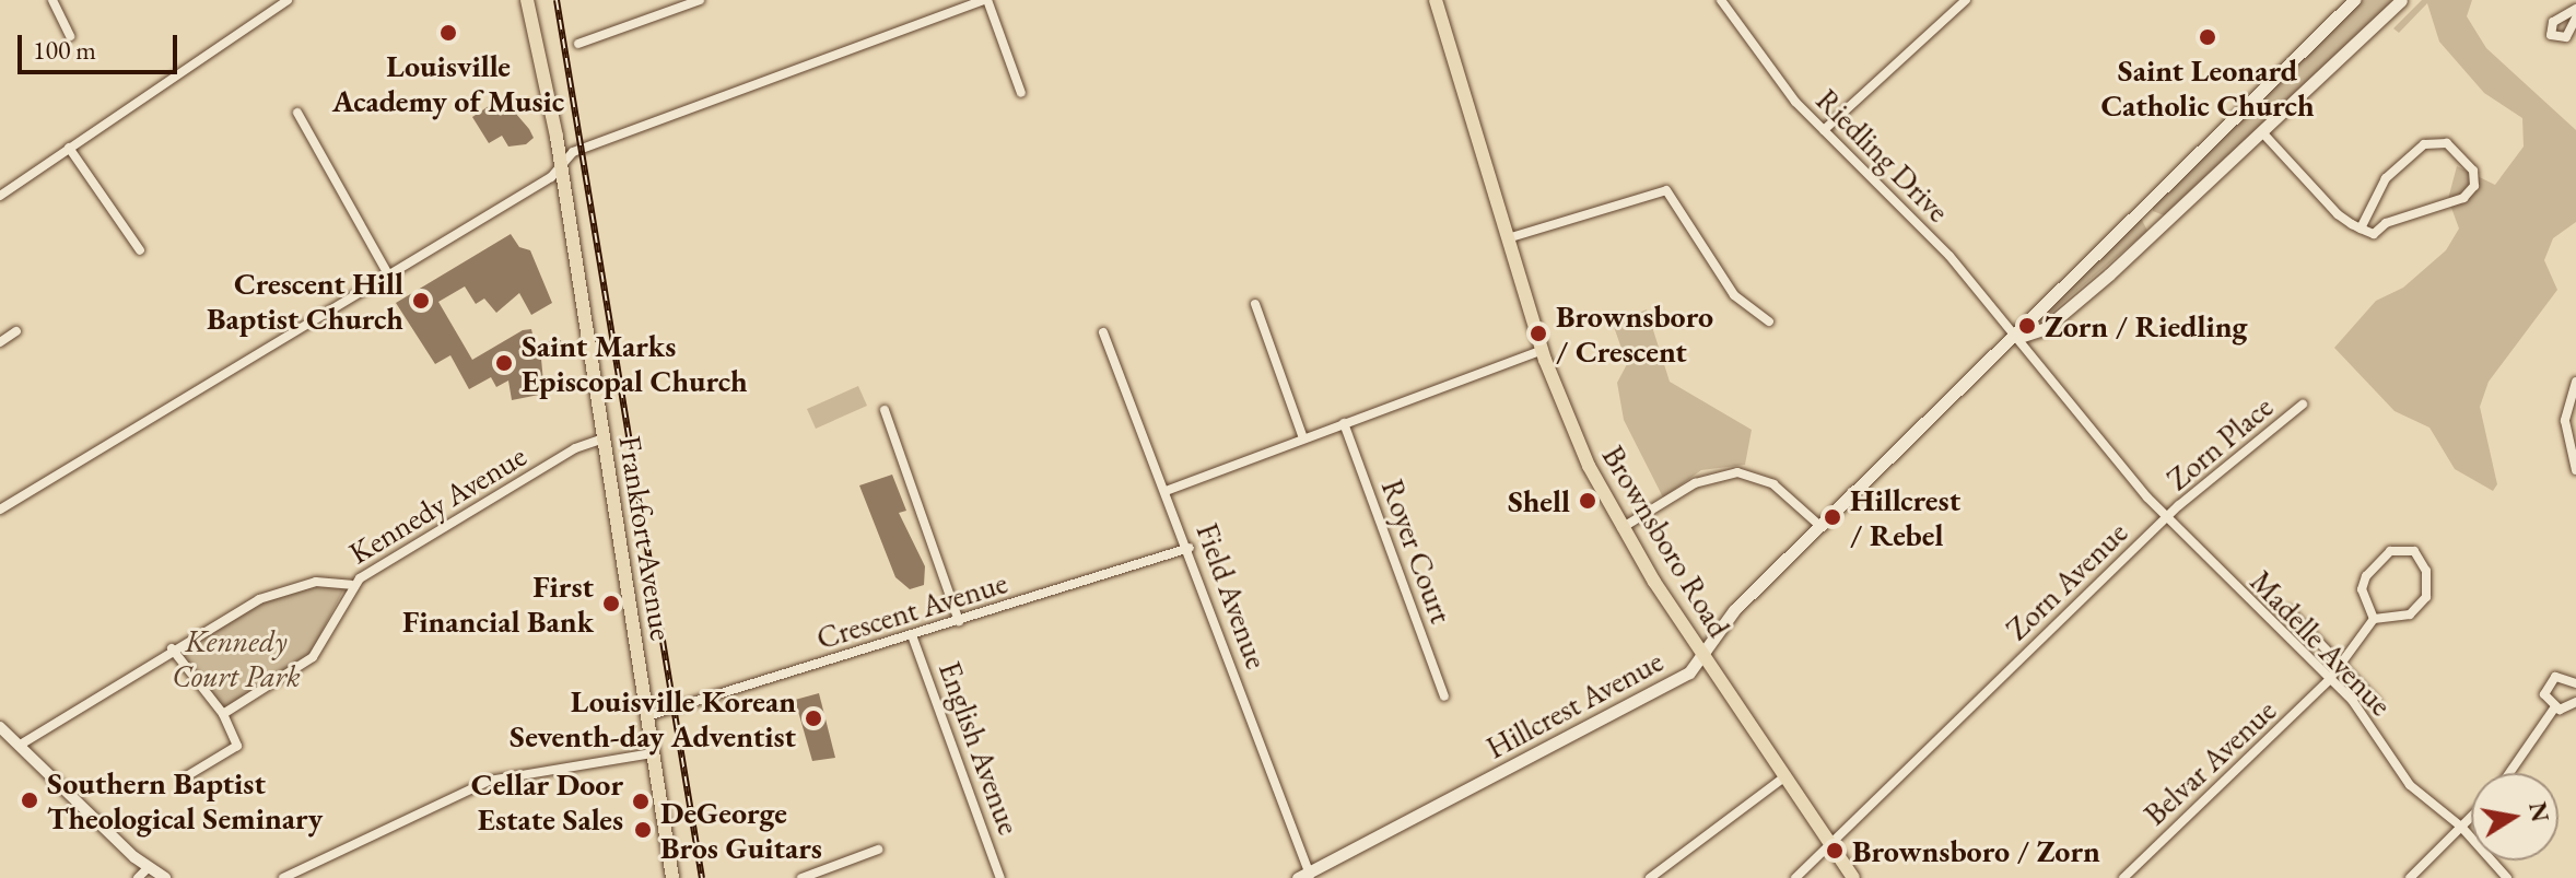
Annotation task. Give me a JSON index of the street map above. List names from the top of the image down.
{
  "streets": {
    "main road": ["Frankfort Avenue", "Brownsboro Road", "Hillcrest Avenue"],
    "street": [
      "Riedling Drive",
      "Zorn Place",
      "Kennedy Avenue",
      "Royer Court",
      "Zorn Avenue",
      "Field Avenue",
      "Crescent Avenue",
      "Madelle Avenue",
      "English Avenue",
      "Belvar Avenue"
    ]
  },
  "crossings": [
    ["Riedling Drive", "Zorn Avenue"],
    ["Riedling Drive", "Hillcrest Avenue"],
    ["Zorn Place", "Zorn Avenue"],
    ["Zorn Place", "Madelle Avenue"],
    ["Kennedy Avenue", "Frankfort Avenue"],
    ["Frankfort Avenue", "Crescent Avenue"],
    ["Brownsboro Road", "Zorn Avenue"],
    ["Brownsboro Road", "Hillcrest Avenue"],
    ["Zorn Avenue", "Madelle Avenue"],
    ["Zorn Avenue", "Hillcrest Avenue"],
    ["Field Avenue", "Crescent Avenue"],
    ["Field Avenue", "Hillcrest Avenue"],
    ["Crescent Avenue", "English Avenue"],
    ["Madelle Avenue", "Belvar Avenue"]
  ],
  "parks": ["Kennedy Court Park"],
  "places": [
    "Louisville Academy of Music",
    "Saint Leonard Catholic Church",
    "Crescent Hill Baptist Church",
    "Zorn / Riedling",
    "Brownsboro / Crescent",
    "Saint Marks Episcopal Church",
    "Shell",
    "Hillcrest / Rebel",
    "First Financial Bank",
    "Louisville Korean Seventh-day Adventist",
    "Southern Baptist Theological Seminary",
    "Cellar Door Estate Sales",
    "DeGeorge Bros Guitars",
    "Brownsboro / Zorn"
  ],
  "scale_bar": "100 m",
  "north": "right"
}
